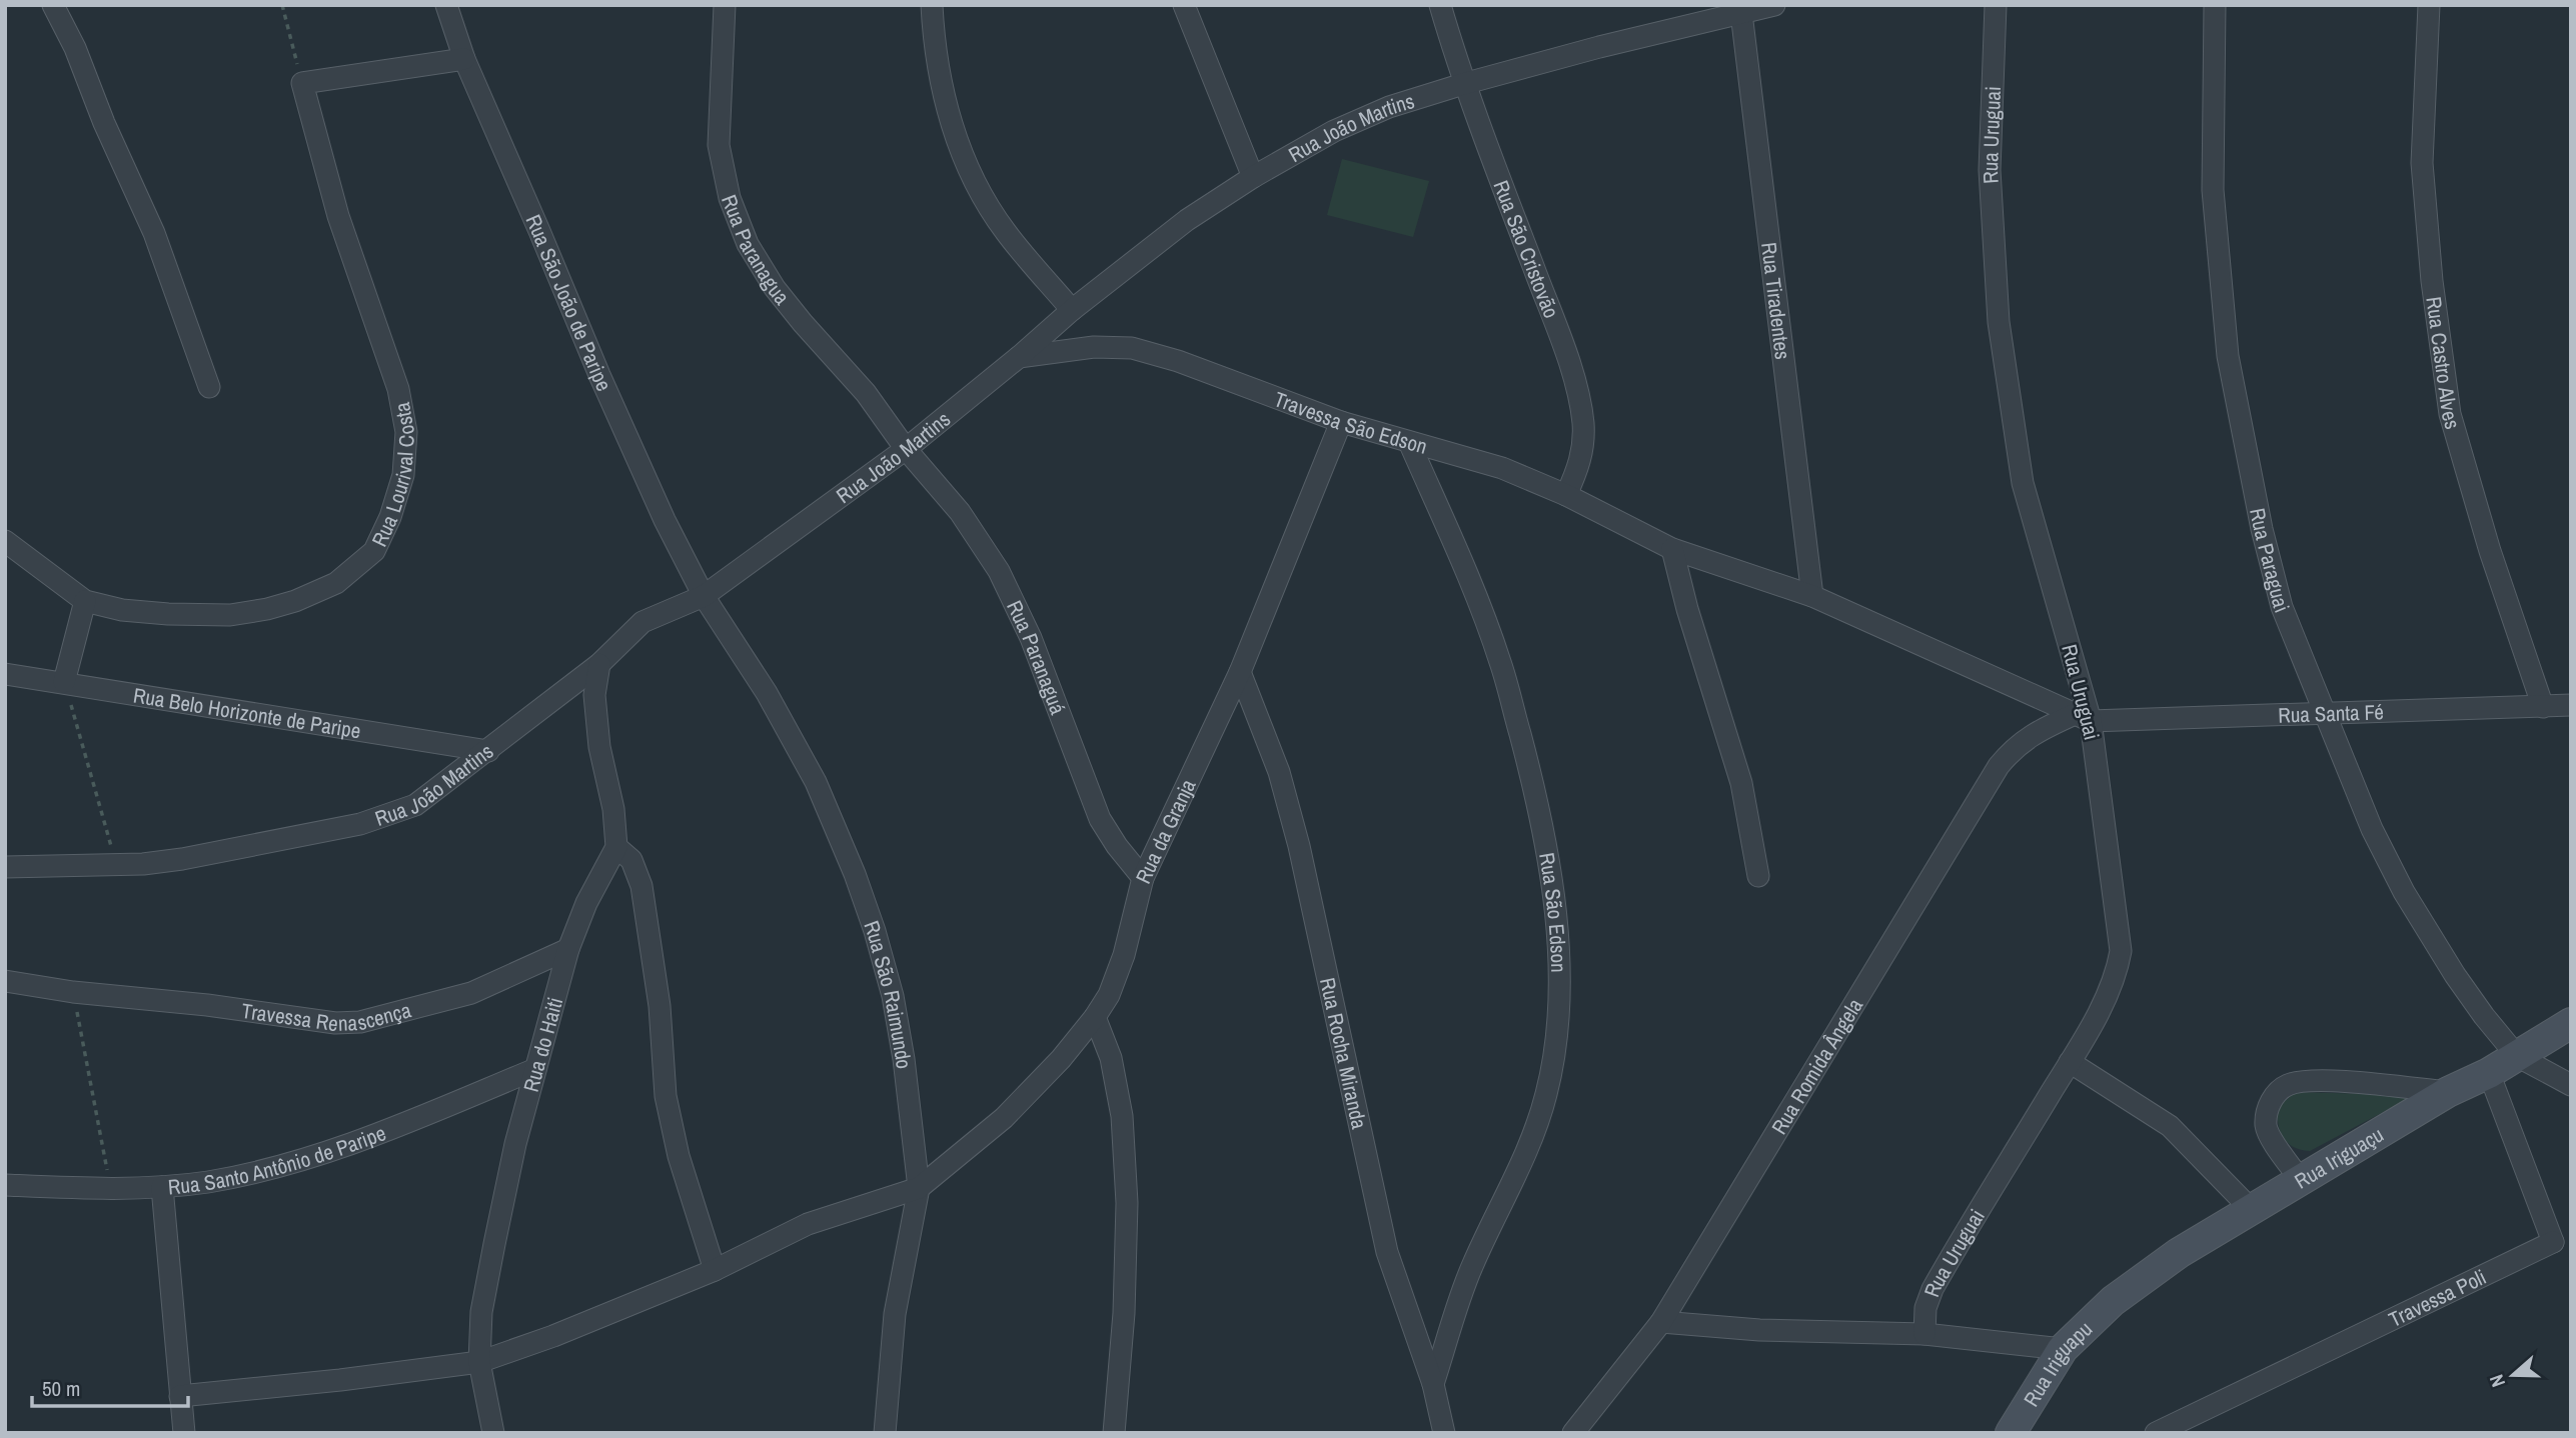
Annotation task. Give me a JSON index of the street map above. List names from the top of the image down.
{
  "streets": {
    "main road": ["Rua Iriguaçu", "Rua Iriguapu"],
    "street": [
      "Rua João Martins",
      "Rua Uruguai",
      "Rua Paranagua",
      "Rua São Cristovão",
      "Rua Tiradentes",
      "Rua São João de Paripe",
      "Rua Castro Alves",
      "Travessa São Edson",
      "Rua Lourival Costa",
      "Rua Paraguai",
      "Rua Paranaguá",
      "Rua Belo Horizonte de Paripe",
      "Rua Santa Fé",
      "Rua da Granja",
      "Rua São Edson",
      "Rua São Raimundo",
      "Travessa Renascença",
      "Rua do Haiti",
      "Rua Rocha Miranda",
      "Rua Romida Ângela",
      "Rua Santo Antônio de Paripe",
      "Travessa Poli"
    ]
  },
  "crossings": [
    ["Rua João Martins", "Rua Paranagua"],
    ["Rua João Martins", "Rua São Cristovão"],
    ["Rua João Martins", "Rua Tiradentes"],
    ["Rua João Martins", "Rua São João de Paripe"],
    ["Rua João Martins", "Travessa São Edson"],
    ["Rua João Martins", "Rua Paranaguá"],
    ["Rua João Martins", "Rua Belo Horizonte de Paripe"],
    ["Rua João Martins", "Rua São Raimundo"],
    ["Rua Uruguai", "Travessa São Edson"],
    ["Rua Uruguai", "Rua Santa Fé"],
    ["Rua Uruguai", "Rua Romida Ângela"],
    ["Rua Paranagua", "Rua Paranaguá"],
    ["Rua São Cristovão", "Travessa São Edson"],
    ["Rua Tiradentes", "Travessa São Edson"],
    ["Rua São João de Paripe", "Rua São Raimundo"],
    ["Rua Castro Alves", "Rua Santa Fé"],
    ["Travessa São Edson", "Rua Santa Fé"],
    ["Travessa São Edson", "Rua da Granja"],
    ["Travessa São Edson", "Rua São Edson"],
    ["Travessa São Edson", "Rua Romida Ângela"],
    ["Rua Paraguai", "Rua Santa Fé"],
    ["Rua Paraguai", "Rua Iriguaçu"],
    ["Rua Paranaguá", "Rua da Granja"],
    ["Rua Santa Fé", "Rua Romida Ângela"],
    ["Rua da Granja", "Rua São Raimundo"],
    ["Rua da Granja", "Rua Rocha Miranda"],
    ["Rua São Edson", "Rua Rocha Miranda"],
    ["Travessa Renascença", "Rua do Haiti"],
    ["Rua do Haiti", "Rua Santo Antônio de Paripe"],
    ["Rua Iriguaçu", "Travessa Poli"],
    ["Rua Iriguaçu", "Rua Iriguapu"]
  ],
  "scale_bar": "50 m",
  "north": "left"
}
